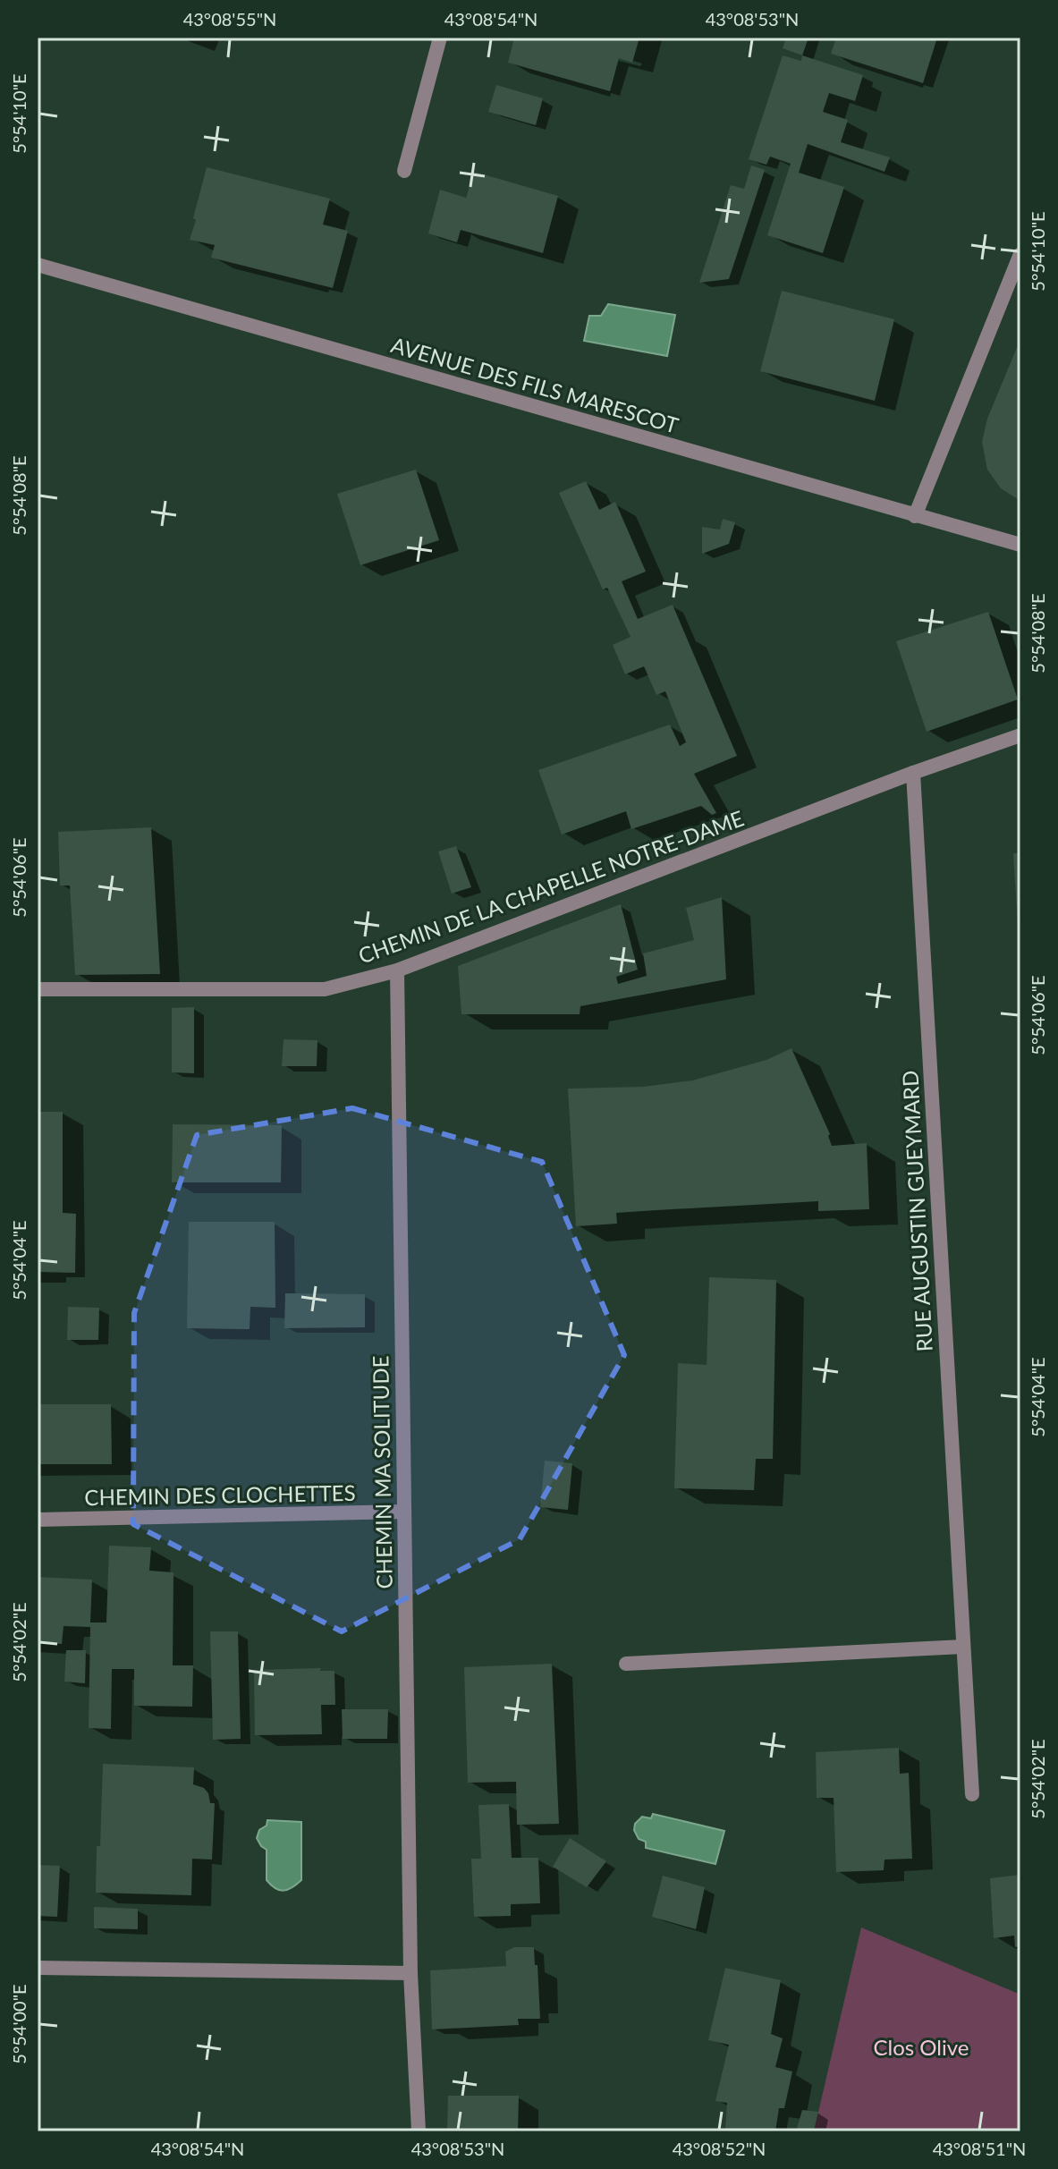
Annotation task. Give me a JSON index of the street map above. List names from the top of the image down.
{
  "streets": {
    "street": [
      "AVENUE DES FILS MARESCOT",
      "CHEMIN DE LA CHAPELLE NOTRE-DAME",
      "RUE AUGUSTIN GUEYMARD",
      "CHEMIN MA SOLITUDE",
      "CHEMIN DES CLOCHETTES"
    ]
  },
  "crossings": [
    ["CHEMIN DE LA CHAPELLE NOTRE-DAME", "RUE AUGUSTIN GUEYMARD"],
    ["CHEMIN DE LA CHAPELLE NOTRE-DAME", "CHEMIN MA SOLITUDE"],
    ["CHEMIN MA SOLITUDE", "CHEMIN DES CLOCHETTES"]
  ],
  "parks": ["Clos Olive"],
  "coordinates": [
    "43°08'55\"N",
    "43°08'54\"N",
    "43°08'53\"N",
    "5°54'10\"E",
    "5°54'08\"E",
    "5°54'06\"E",
    "5°54'04\"E",
    "5°54'02\"E",
    "5°54'00\"E",
    "43°08'52\"N",
    "43°08'51\"N"
  ]
}
